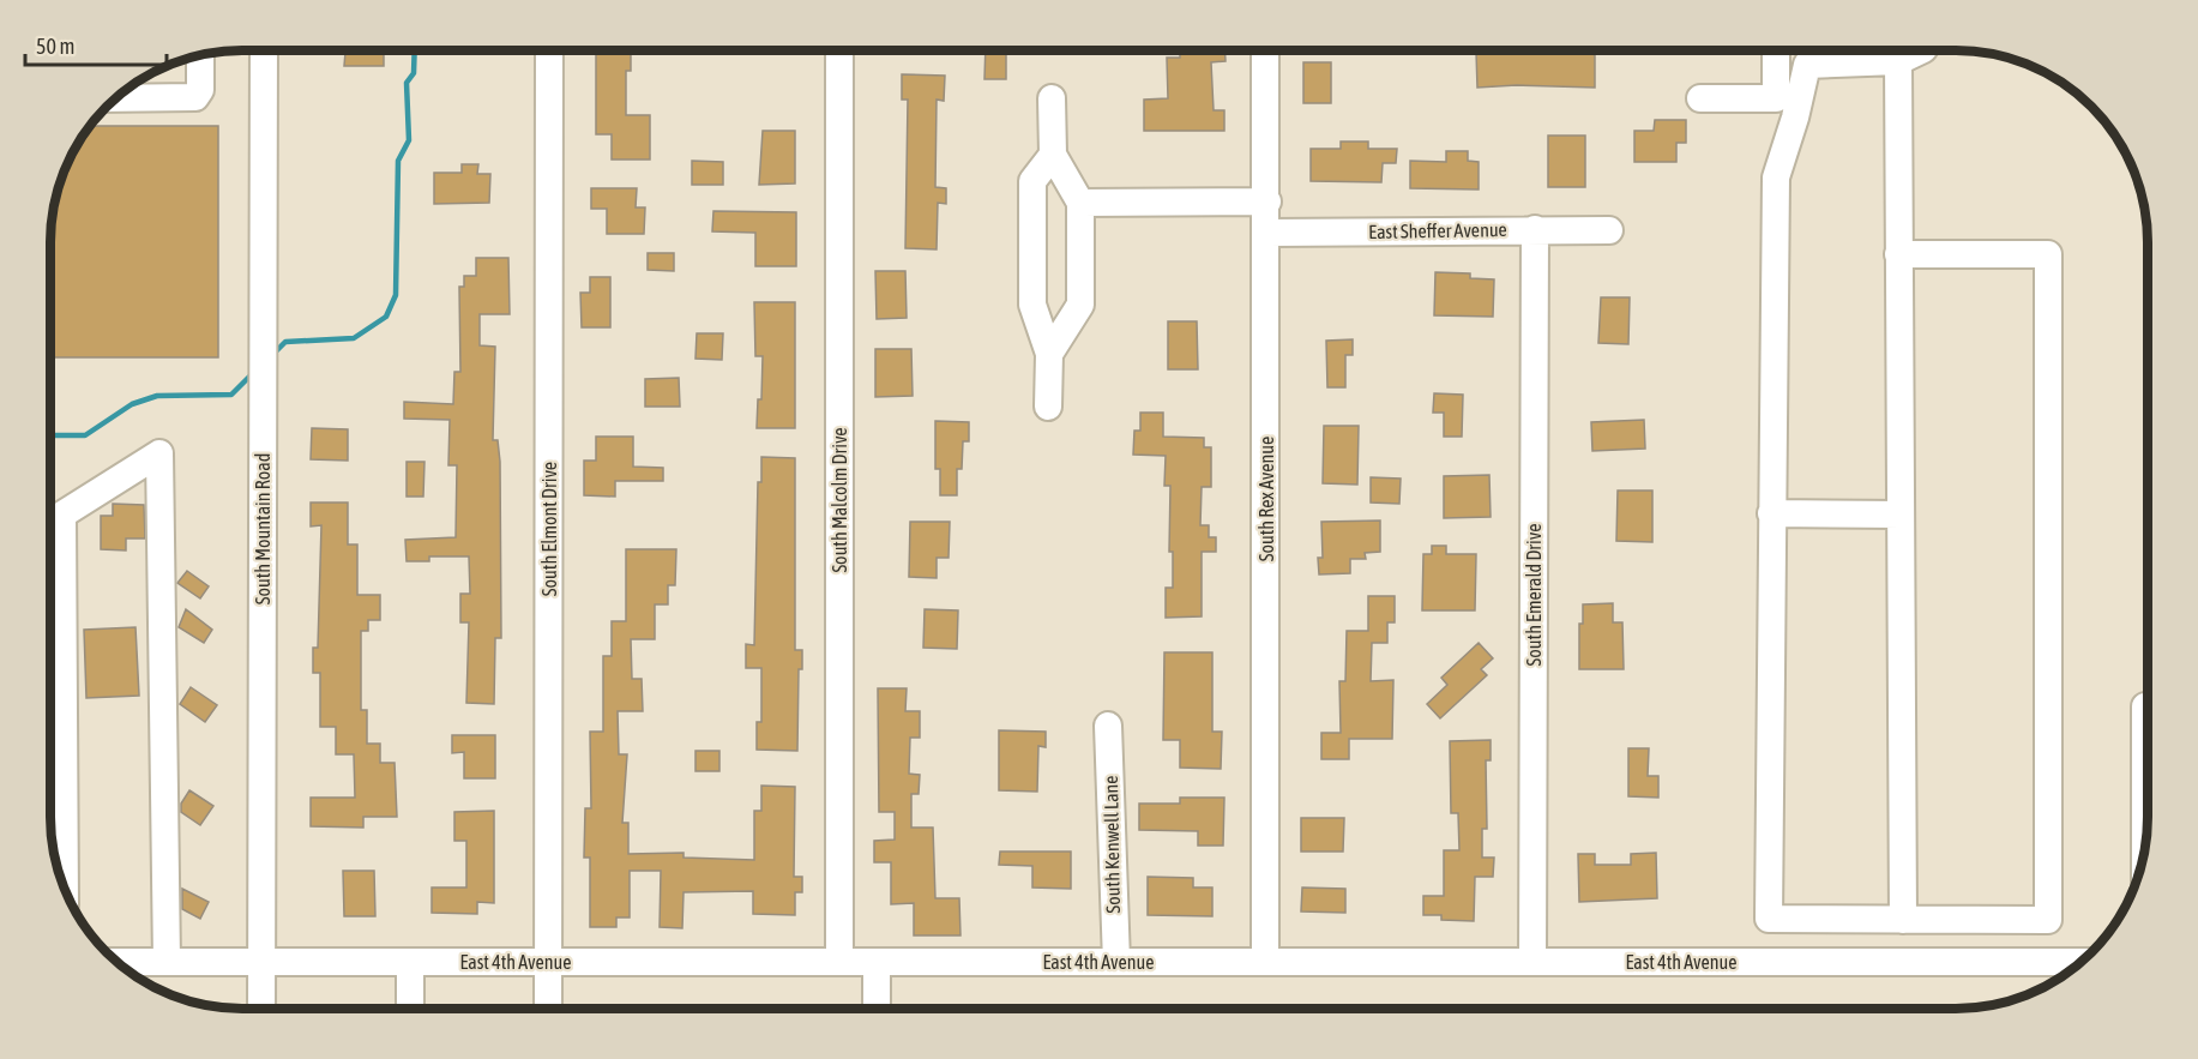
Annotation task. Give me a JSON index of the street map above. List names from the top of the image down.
{
  "streets": {
    "street": [
      "East Sheffer Avenue",
      "South Rex Avenue",
      "South Malcolm Drive",
      "South Mountain Road",
      "South Elmont Drive",
      "South Emerald Drive",
      "South Kenwell Lane",
      "East 4th Avenue"
    ]
  },
  "crossings": [
    ["East Sheffer Avenue", "South Rex Avenue"],
    ["East Sheffer Avenue", "South Emerald Drive"],
    ["South Rex Avenue", "East 4th Avenue"],
    ["South Malcolm Drive", "East 4th Avenue"],
    ["South Mountain Road", "East 4th Avenue"],
    ["South Elmont Drive", "East 4th Avenue"],
    ["South Emerald Drive", "East 4th Avenue"],
    ["South Kenwell Lane", "East 4th Avenue"]
  ],
  "scale_bar": "50 m"
}
